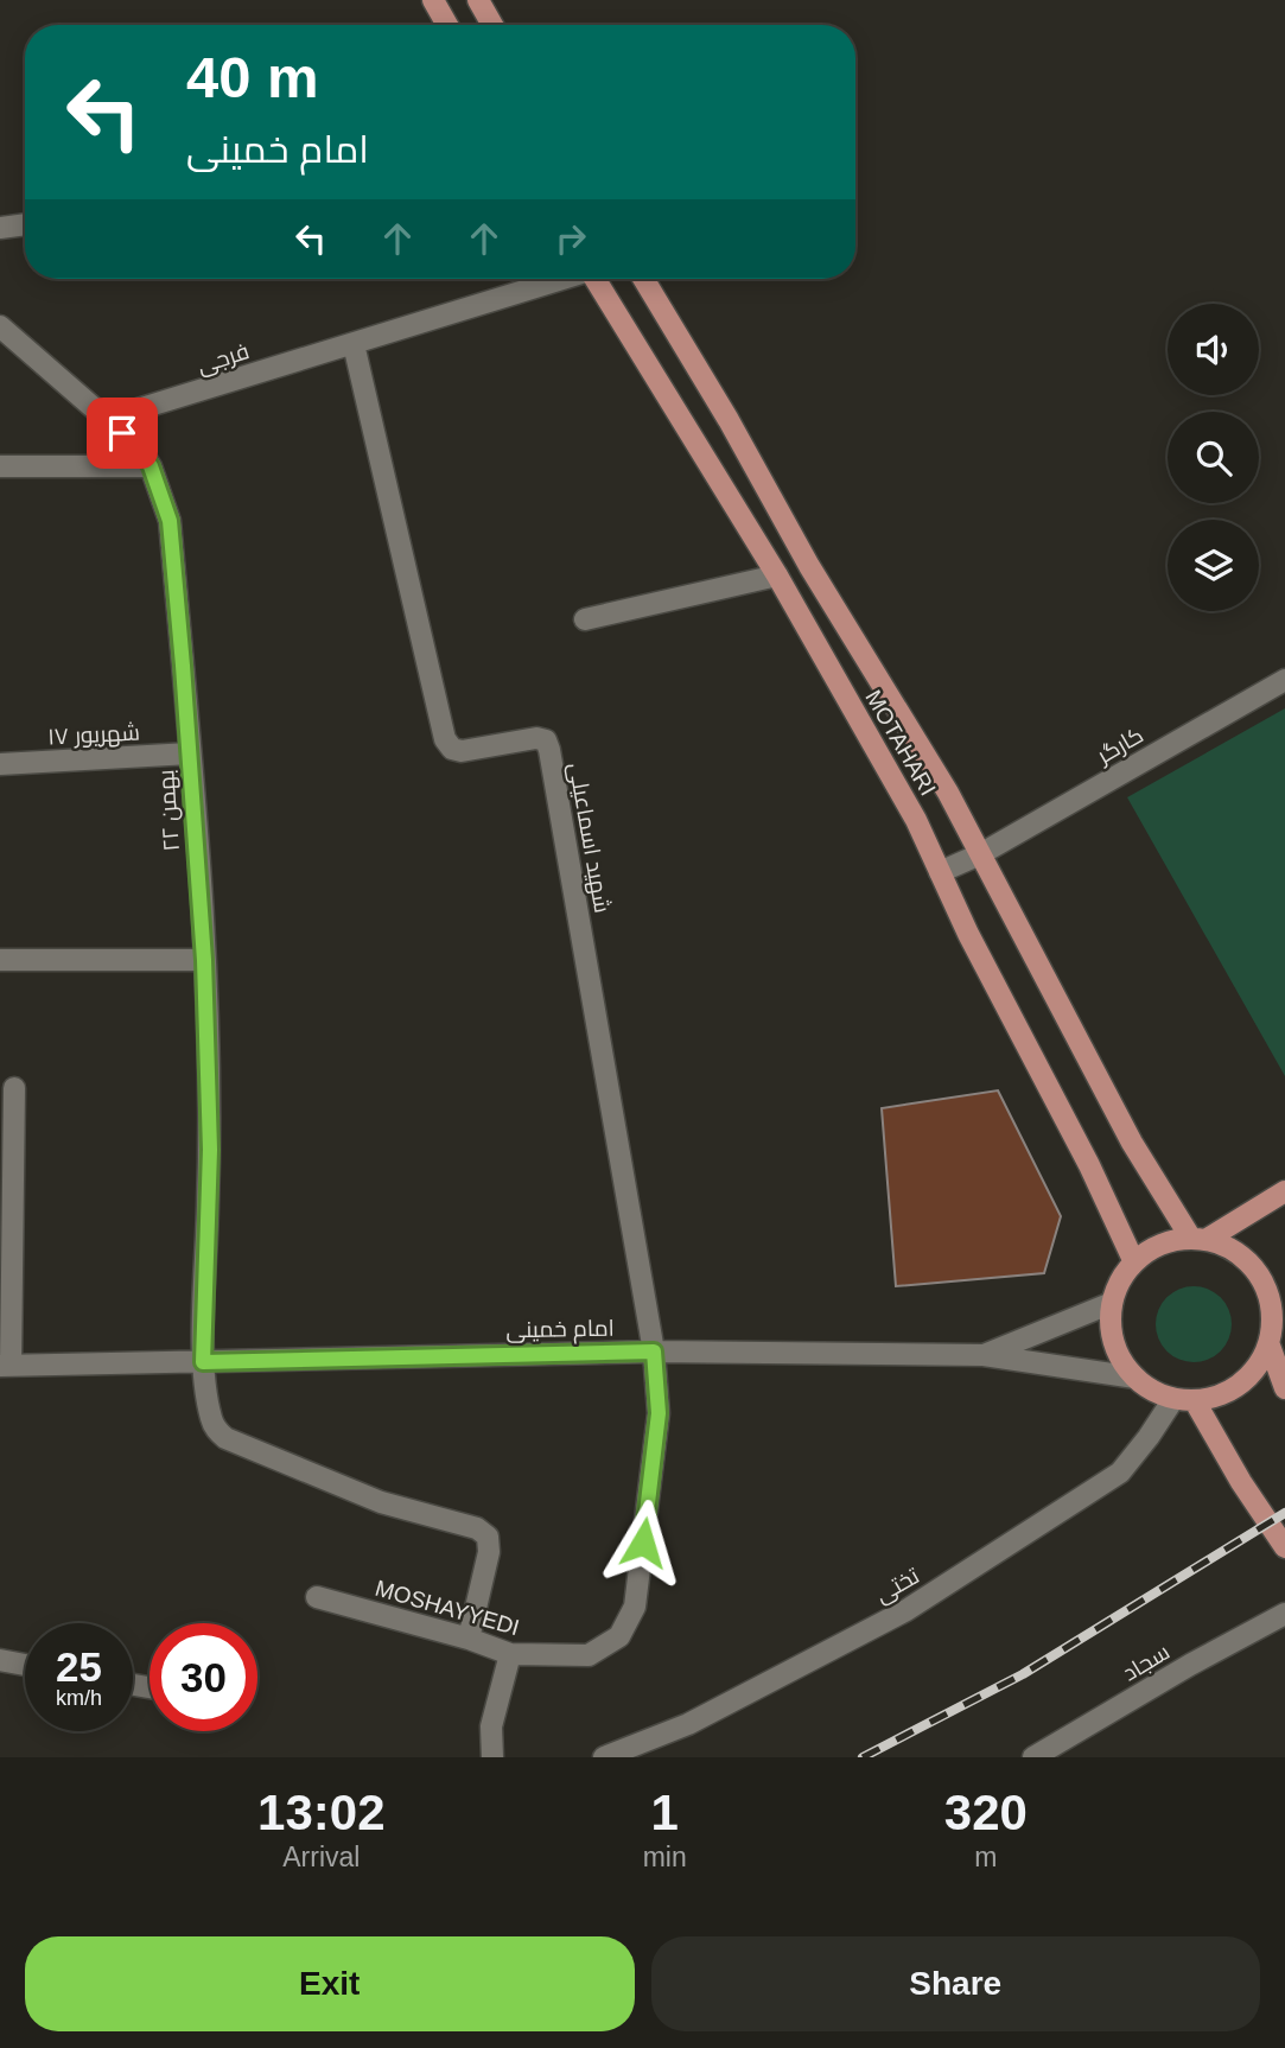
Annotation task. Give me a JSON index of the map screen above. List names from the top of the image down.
{
  "streets": {
    "main road": ["MOTAHARI"],
    "street": [
      "فرجی",
      "۱۷ شهریور",
      "کارگر",
      "۲۲ بهمن",
      "شهید اسماعیلی",
      "امام خمینی",
      "تختی",
      "MOSHAYYEDI",
      "سجاد"
    ]
  },
  "crossings": [
    ["فرجی", "۲۲ بهمن"],
    ["فرجی", "شهید اسماعیلی"],
    ["۱۷ شهریور", "۲۲ بهمن"],
    ["MOTAHARI", "کارگر"],
    ["MOTAHARI", "امام خمینی"],
    ["MOTAHARI", "تختی"],
    ["۲۲ بهمن", "امام خمینی"],
    ["۲۲ بهمن", "MOSHAYYEDI"],
    ["شهید اسماعیلی", "امام خمینی"],
    ["شهید اسماعیلی", "MOSHAYYEDI"],
    ["امام خمینی", "تختی"],
    ["امام خمینی", "MOSHAYYEDI"]
  ],
  "page": {
    "turn": ["40 m", "امام خمینی"],
    "speed": "25 km/h",
    "limit": "30",
    "eta": [
      "13:02",
      "Arrival",
      "1",
      "min",
      "320",
      "m"
    ],
    "buttons": ["Exit", "Share"]
  }
}
